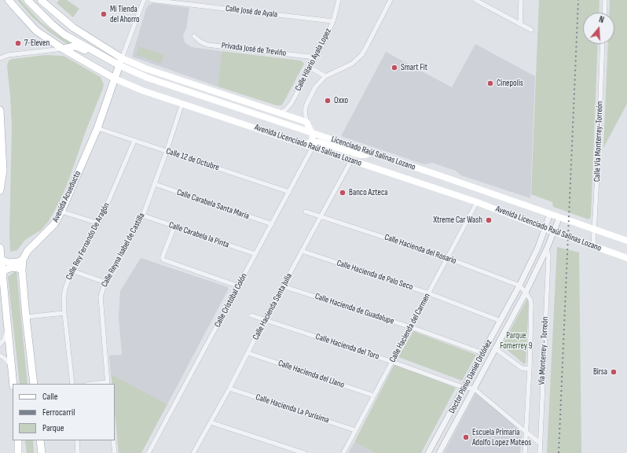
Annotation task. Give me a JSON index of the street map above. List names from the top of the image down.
{
  "streets": {
    "main road": ["Avenida Licenciado Raúl Salinas Lozano", "Licenciado Raúl Salinas Lozano", "Avenida Acueducto"],
    "street": [
      "Calle José de Ayala",
      "Privada José de Treviño",
      "Calle Hilario Ayala Lopez",
      "Calle Vía Monterrey-Torreón",
      "Calle 12 de Octubre",
      "Calle Carabela Santa María",
      "Calle Carabela la Pinta",
      "Calle Rey Fernando De Aragón",
      "Calle Hacienda del Rosario",
      "Calle Reyna Isabel de Castilla",
      "Calle Hacienda de Palo Seco",
      "Calle Cristóbal Colón",
      "Calle Hacienda Santa Julia",
      "Calle Hacienda de Guadalupe",
      "Calle Hacienda del Carmen",
      "Calle Hacienda del Toro",
      "Via Monterrey - Torreón",
      "Calle Hacienda del Llano",
      "Doctor Plinio Daniel Ordóñez",
      "Calle Hacienda La Purísima"
    ]
  },
  "crossings": [
    ["Calle José de Ayala", "Calle Hilario Ayala Lopez"],
    ["Privada José de Treviño", "Calle Hilario Ayala Lopez"],
    ["Calle Vía Monterrey-Torreón", "Avenida Licenciado Raúl Salinas Lozano"],
    ["Calle Vía Monterrey-Torreón", "Licenciado Raúl Salinas Lozano"],
    ["Avenida Licenciado Raúl Salinas Lozano", "Avenida Acueducto"],
    ["Avenida Licenciado Raúl Salinas Lozano", "Calle Reyna Isabel de Castilla"],
    ["Avenida Licenciado Raúl Salinas Lozano", "Calle Cristóbal Colón"],
    ["Avenida Licenciado Raúl Salinas Lozano", "Calle Hacienda Santa Julia"],
    ["Avenida Licenciado Raúl Salinas Lozano", "Calle Hacienda del Carmen"],
    ["Avenida Licenciado Raúl Salinas Lozano", "Doctor Plinio Daniel Ordóñez"],
    ["Licenciado Raúl Salinas Lozano", "Avenida Acueducto"],
    ["Licenciado Raúl Salinas Lozano", "Doctor Plinio Daniel Ordóñez"],
    ["Calle 12 de Octubre", "Avenida Acueducto"],
    ["Calle 12 de Octubre", "Calle Rey Fernando De Aragón"],
    ["Calle 12 de Octubre", "Calle Reyna Isabel de Castilla"],
    ["Calle 12 de Octubre", "Calle Cristóbal Colón"],
    ["Calle Carabela Santa María", "Calle Reyna Isabel de Castilla"],
    ["Calle Carabela Santa María", "Calle Cristóbal Colón"],
    ["Calle Carabela la Pinta", "Calle Reyna Isabel de Castilla"],
    ["Calle Carabela la Pinta", "Calle Cristóbal Colón"],
    ["Calle Hacienda del Rosario", "Calle Hacienda Santa Julia"],
    ["Calle Hacienda del Rosario", "Calle Hacienda del Carmen"],
    ["Calle Hacienda del Rosario", "Doctor Plinio Daniel Ordóñez"],
    ["Calle Hacienda de Palo Seco", "Calle Hacienda Santa Julia"],
    ["Calle Hacienda de Palo Seco", "Calle Hacienda del Carmen"],
    ["Calle Hacienda de Palo Seco", "Doctor Plinio Daniel Ordóñez"],
    ["Calle Hacienda Santa Julia", "Calle Hacienda de Guadalupe"],
    ["Calle Hacienda Santa Julia", "Calle Hacienda del Toro"],
    ["Calle Hacienda Santa Julia", "Calle Hacienda del Llano"],
    ["Calle Hacienda Santa Julia", "Calle Hacienda La Purísima"],
    ["Calle Hacienda de Guadalupe", "Calle Hacienda del Carmen"],
    ["Calle Hacienda del Carmen", "Calle Hacienda del Toro"],
    ["Calle Hacienda del Carmen", "Calle Hacienda del Llano"],
    ["Calle Hacienda del Carmen", "Calle Hacienda La Purísima"],
    ["Calle Hacienda del Toro", "Doctor Plinio Daniel Ordóñez"],
    ["Via Monterrey - Torreón", "Doctor Plinio Daniel Ordóñez"]
  ],
  "parks": ["Parque Fomerrey 9"],
  "places": [
    "Mi Tienda del Ahorro",
    "7-Eleven",
    "Smart Fit",
    "Cinepolis",
    "Oxxo",
    "Banco Azteca",
    "Xtreme Car Wash",
    "Birsa",
    "Escuela Primaria Adolfo Lopez Mateos"
  ],
  "legend": ["Calle", "Ferrocarril", "Parque"],
  "north": "top"
}
